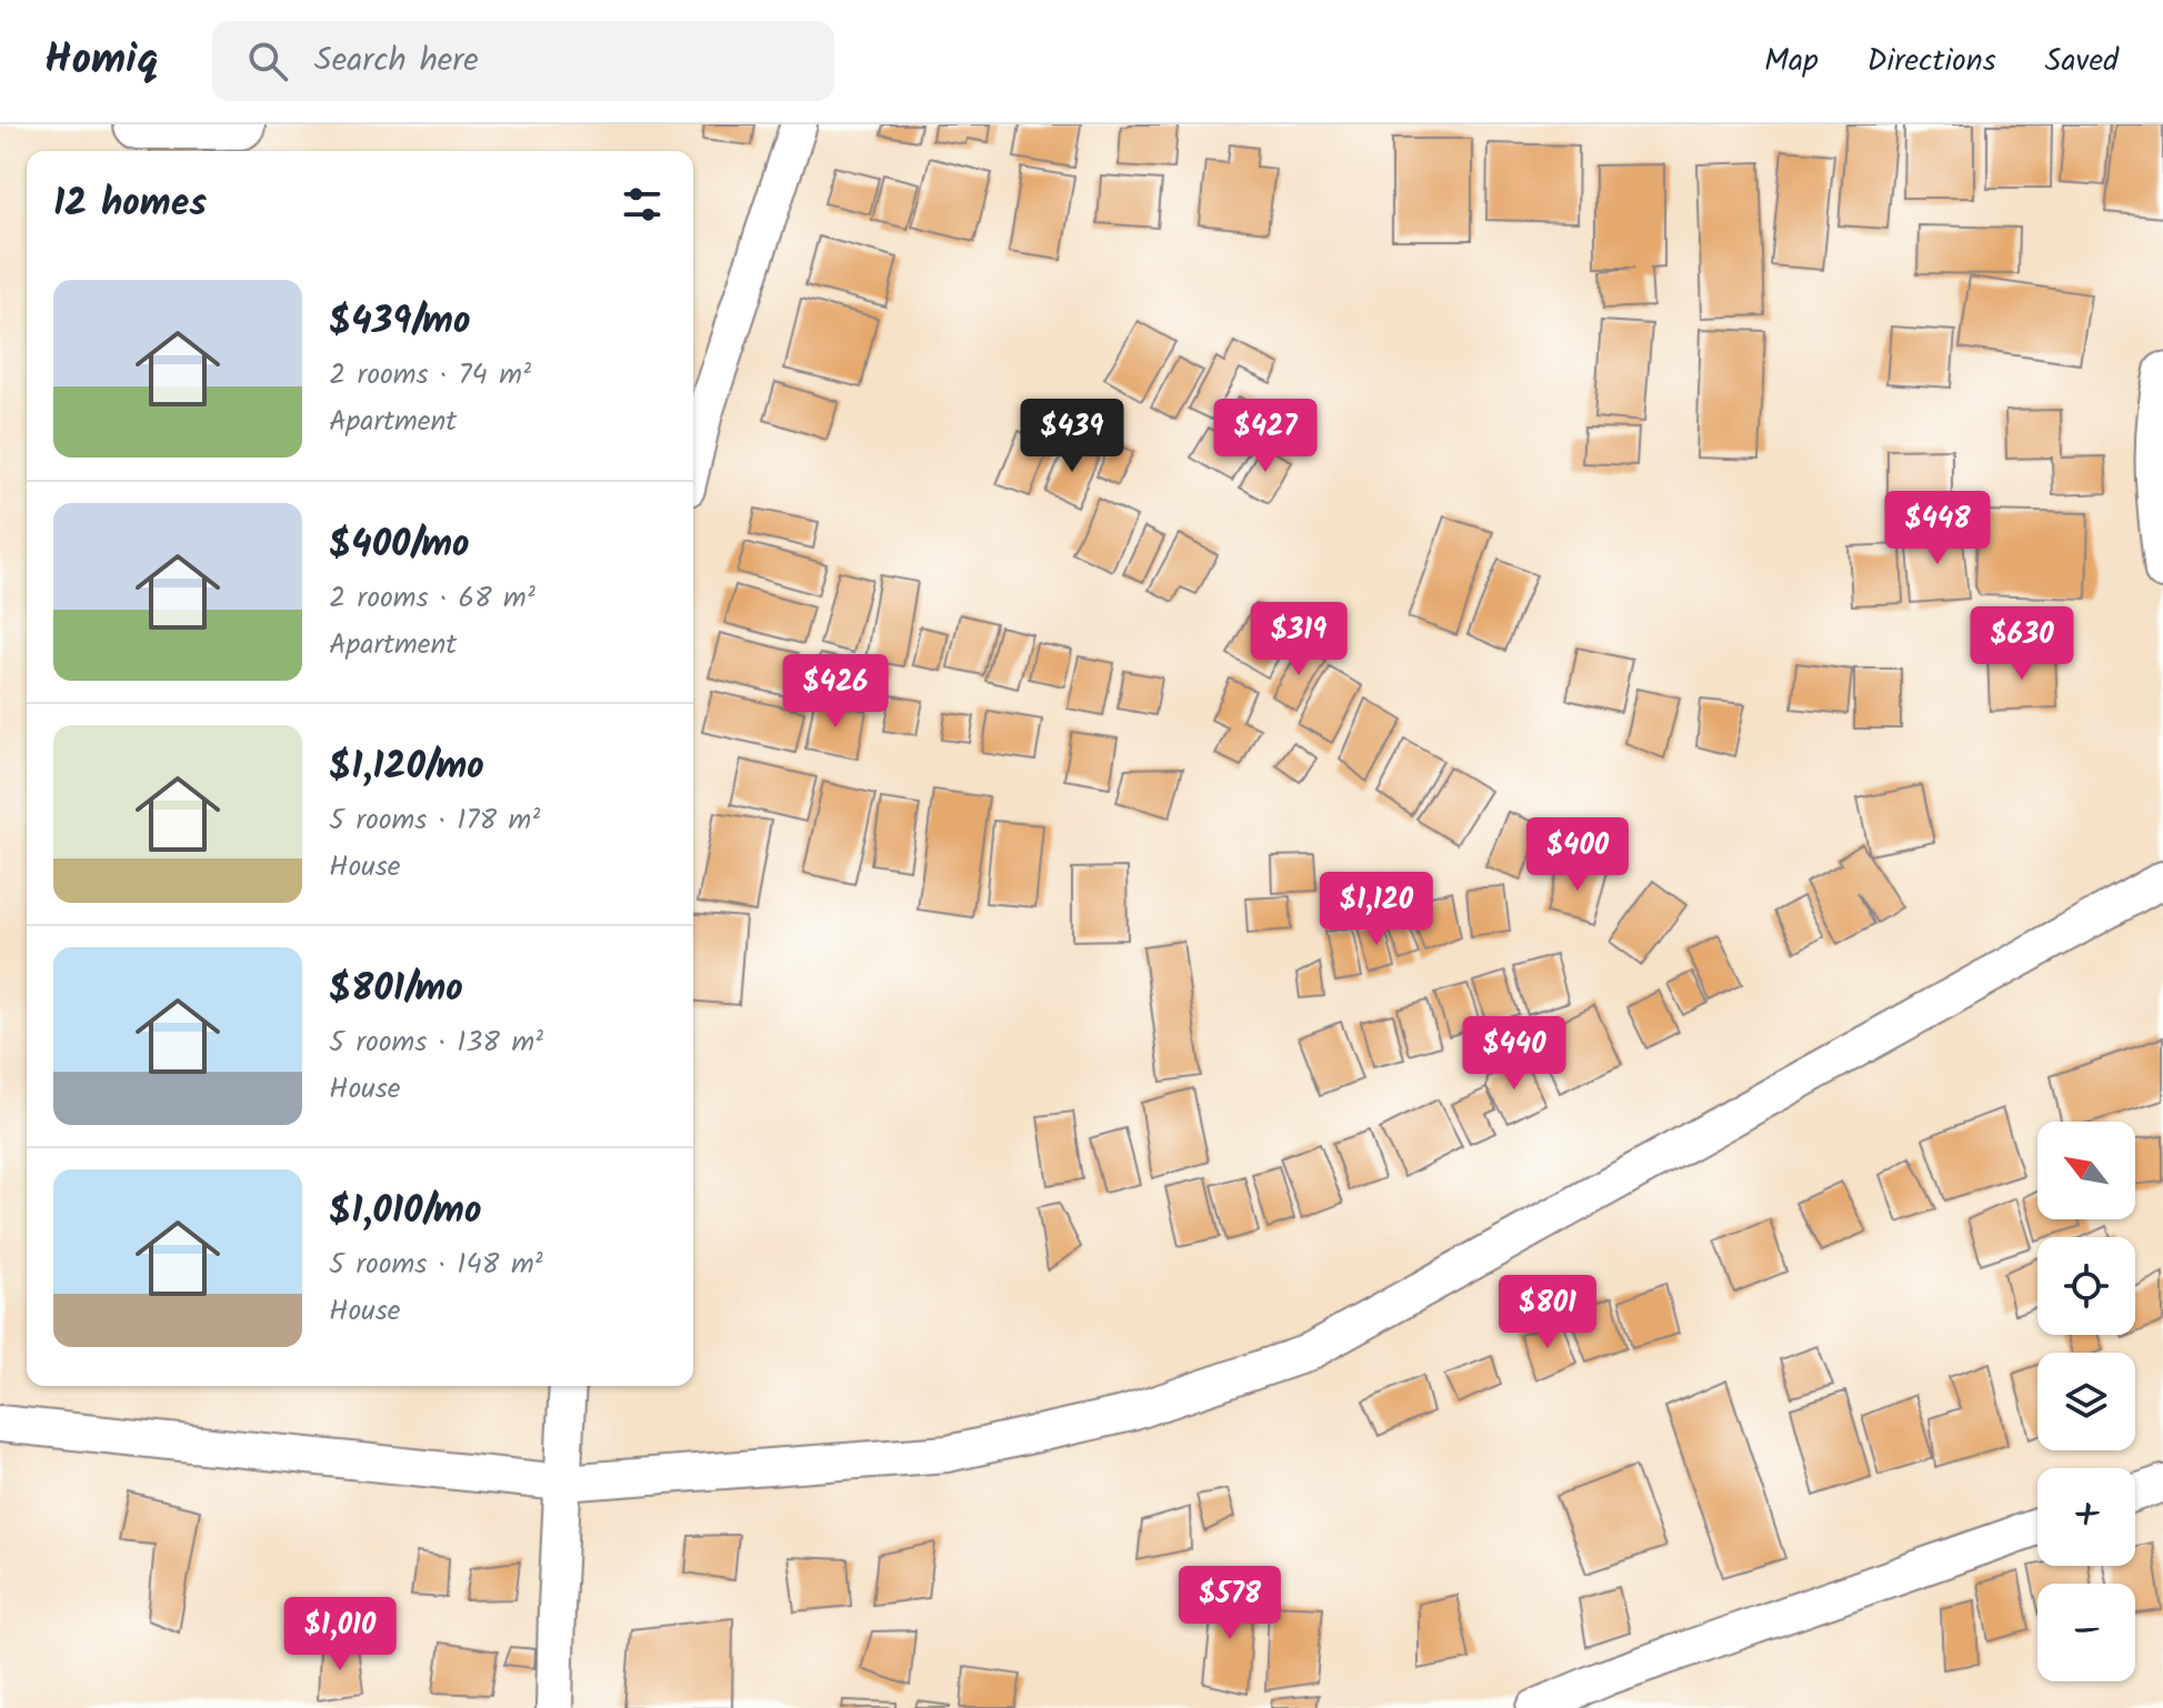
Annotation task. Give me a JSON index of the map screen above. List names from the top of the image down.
{
  "north": "top left",
  "page": {
    "header": "Homiq",
    "search": "Search here",
    "nav": ["Map", "Directions", "Saved"],
    "heading": "12 homes",
    "list": [
      {
        "name": "$439/mo",
        "note": "2 rooms · 74 m² · Apartment"
      },
      {
        "name": "$400/mo",
        "note": "2 rooms · 68 m² · Apartment"
      },
      {
        "name": "$1,120/mo",
        "note": "5 rooms · 178 m² · House"
      },
      {
        "name": "$801/mo",
        "note": "5 rooms · 138 m² · House"
      },
      {
        "name": "$1,010/mo",
        "note": "5 rooms · 148 m² · House"
      }
    ],
    "price": [
      "$439",
      "$427",
      "$448",
      "$319",
      "$630",
      "$426",
      "$400",
      "$1,120",
      "$440",
      "$801",
      "$578",
      "$1,010"
    ],
    "map_buttons": ["+", "−"]
  }
}
